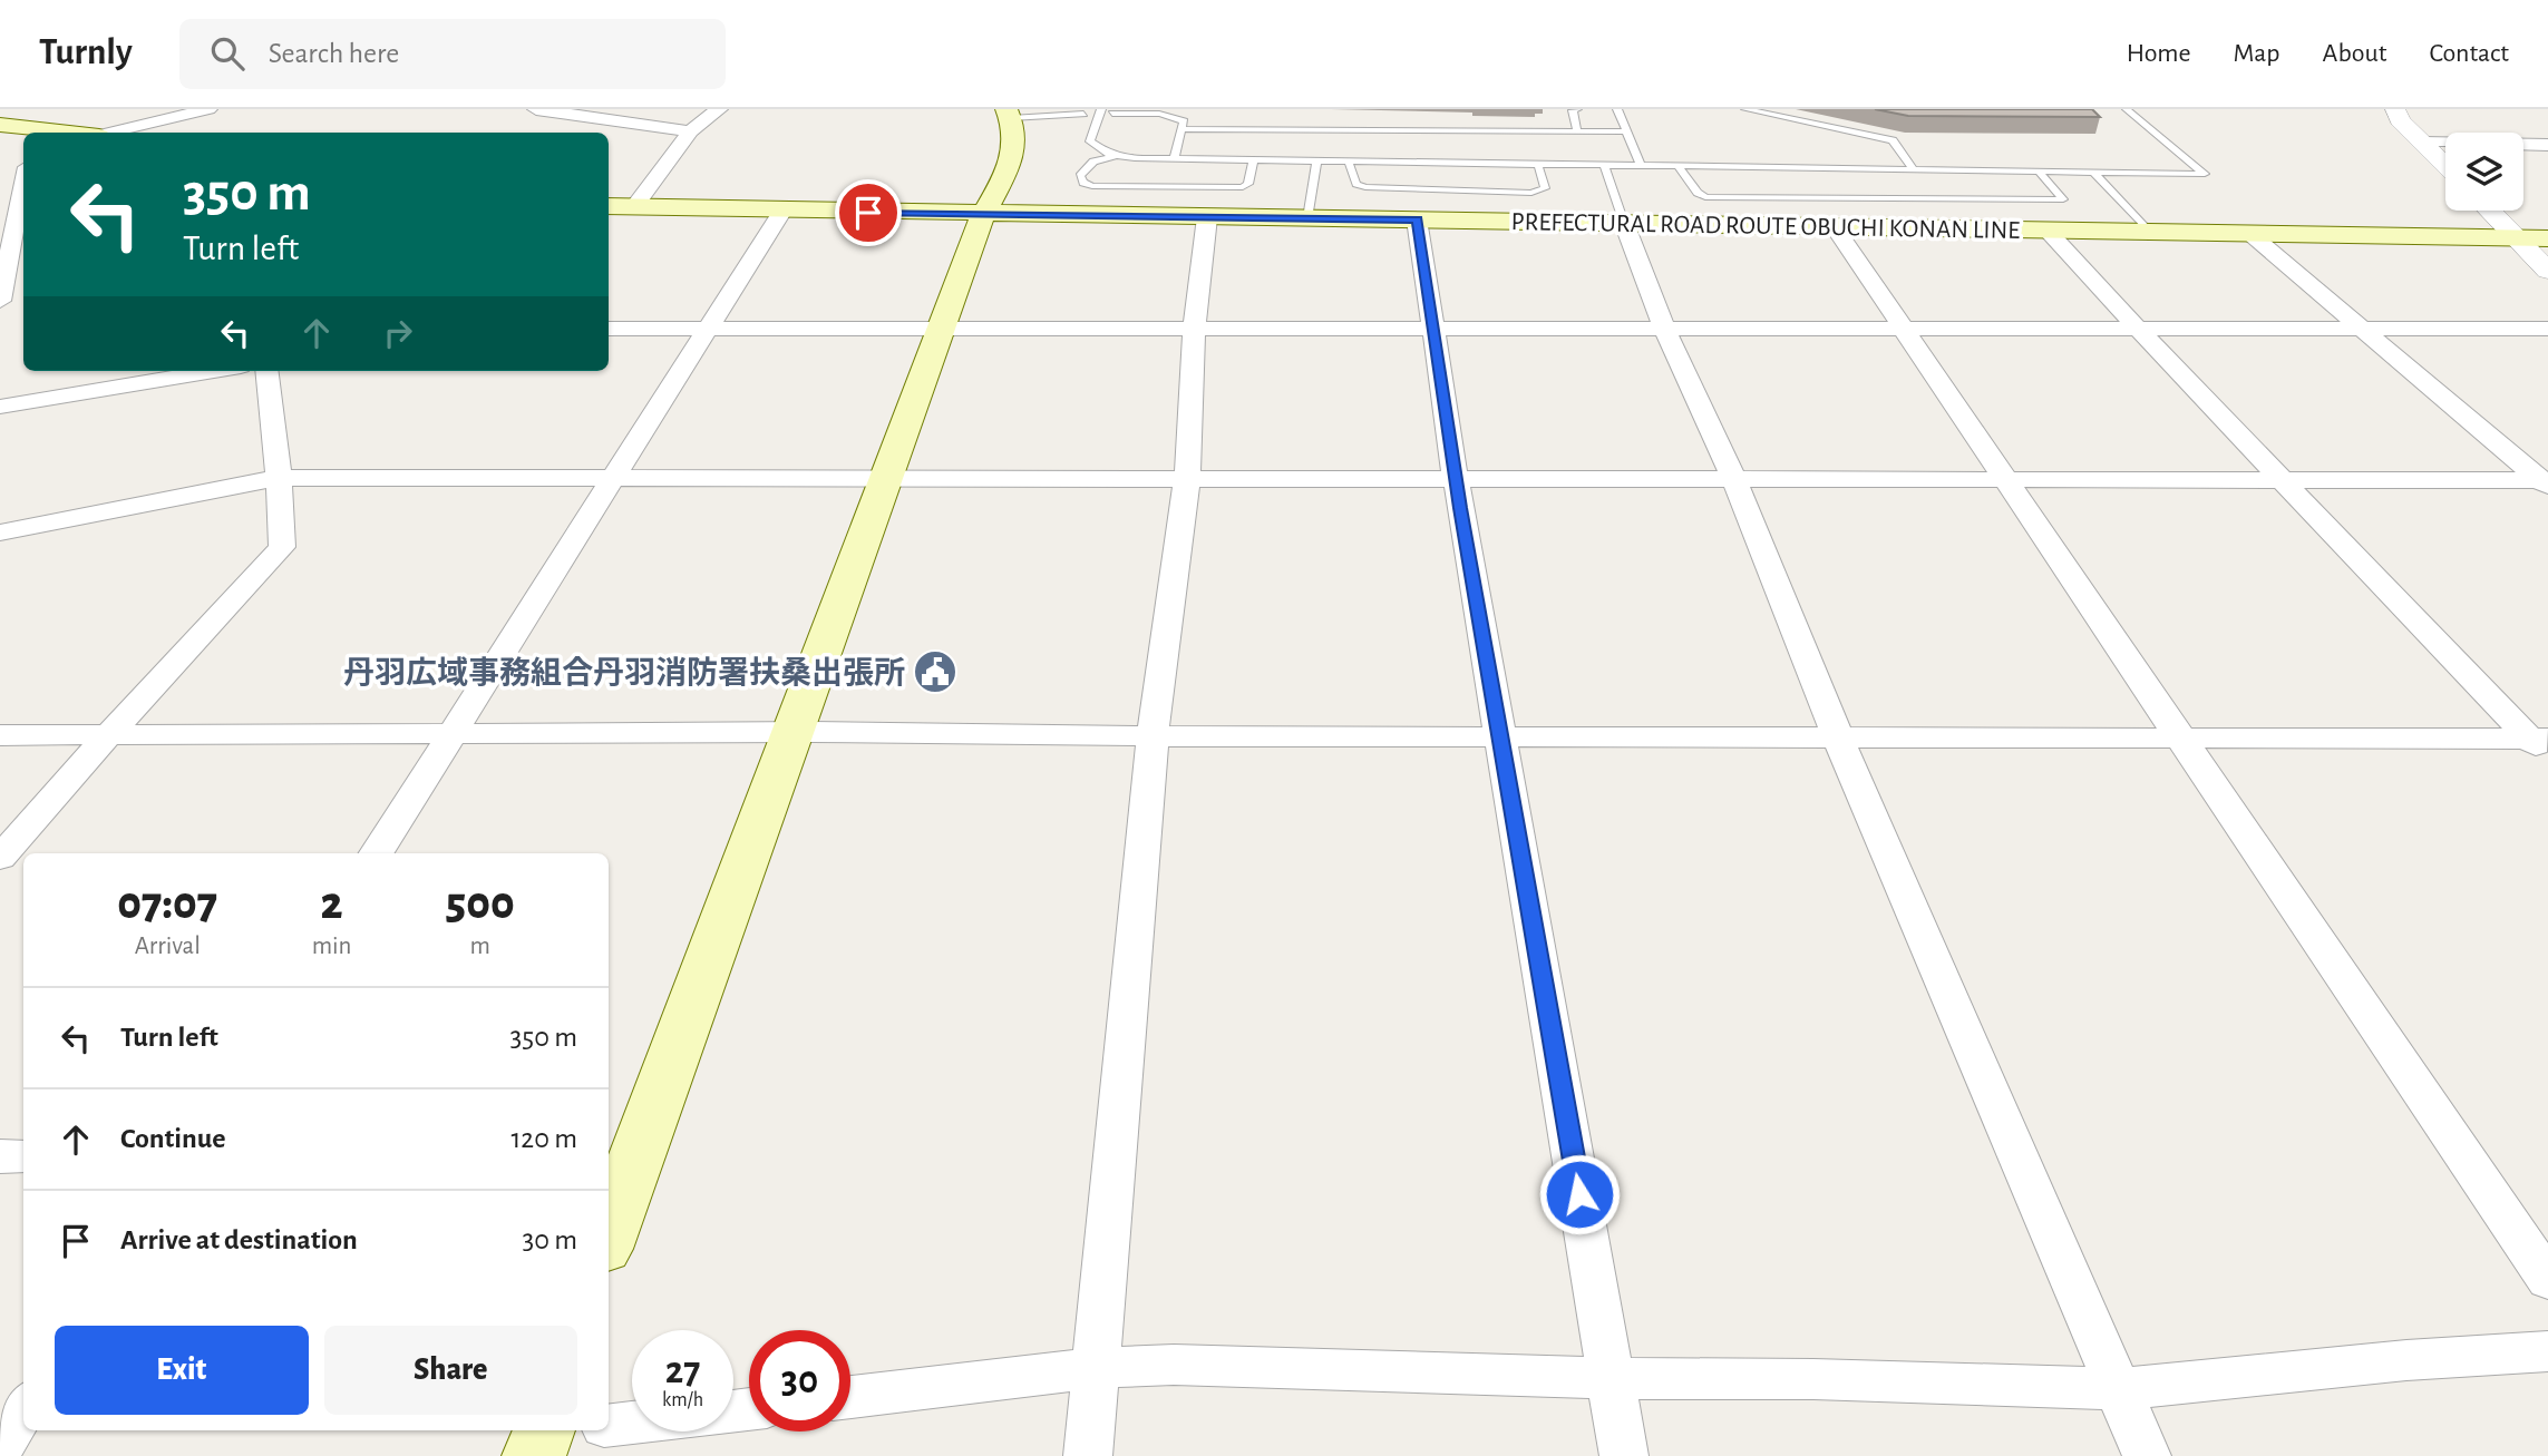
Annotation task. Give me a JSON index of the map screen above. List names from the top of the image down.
{
  "streets": {
    "main road": ["PREFECTURAL ROAD ROUTE OBUCHI KONAN LINE"]
  },
  "places": {
    "public building": ["丹羽広域事務組合丹羽消防署扶桑出張所"]
  },
  "page": {
    "header": "Turnly",
    "search": "Search here",
    "nav": [
      "Home",
      "Map",
      "About",
      "Contact"
    ],
    "turn": ["350 m", "Turn left"],
    "eta": [
      "07:07",
      "Arrival",
      "2",
      "min",
      "500",
      "m"
    ],
    "list": [
      {
        "name": "Turn left",
        "value": "350 m"
      },
      {
        "name": "Continue",
        "value": "120 m"
      },
      {
        "name": "Arrive at destination",
        "value": "30 m"
      }
    ],
    "buttons": ["Exit", "Share"],
    "speed": "27 km/h",
    "limit": "30"
  }
}
